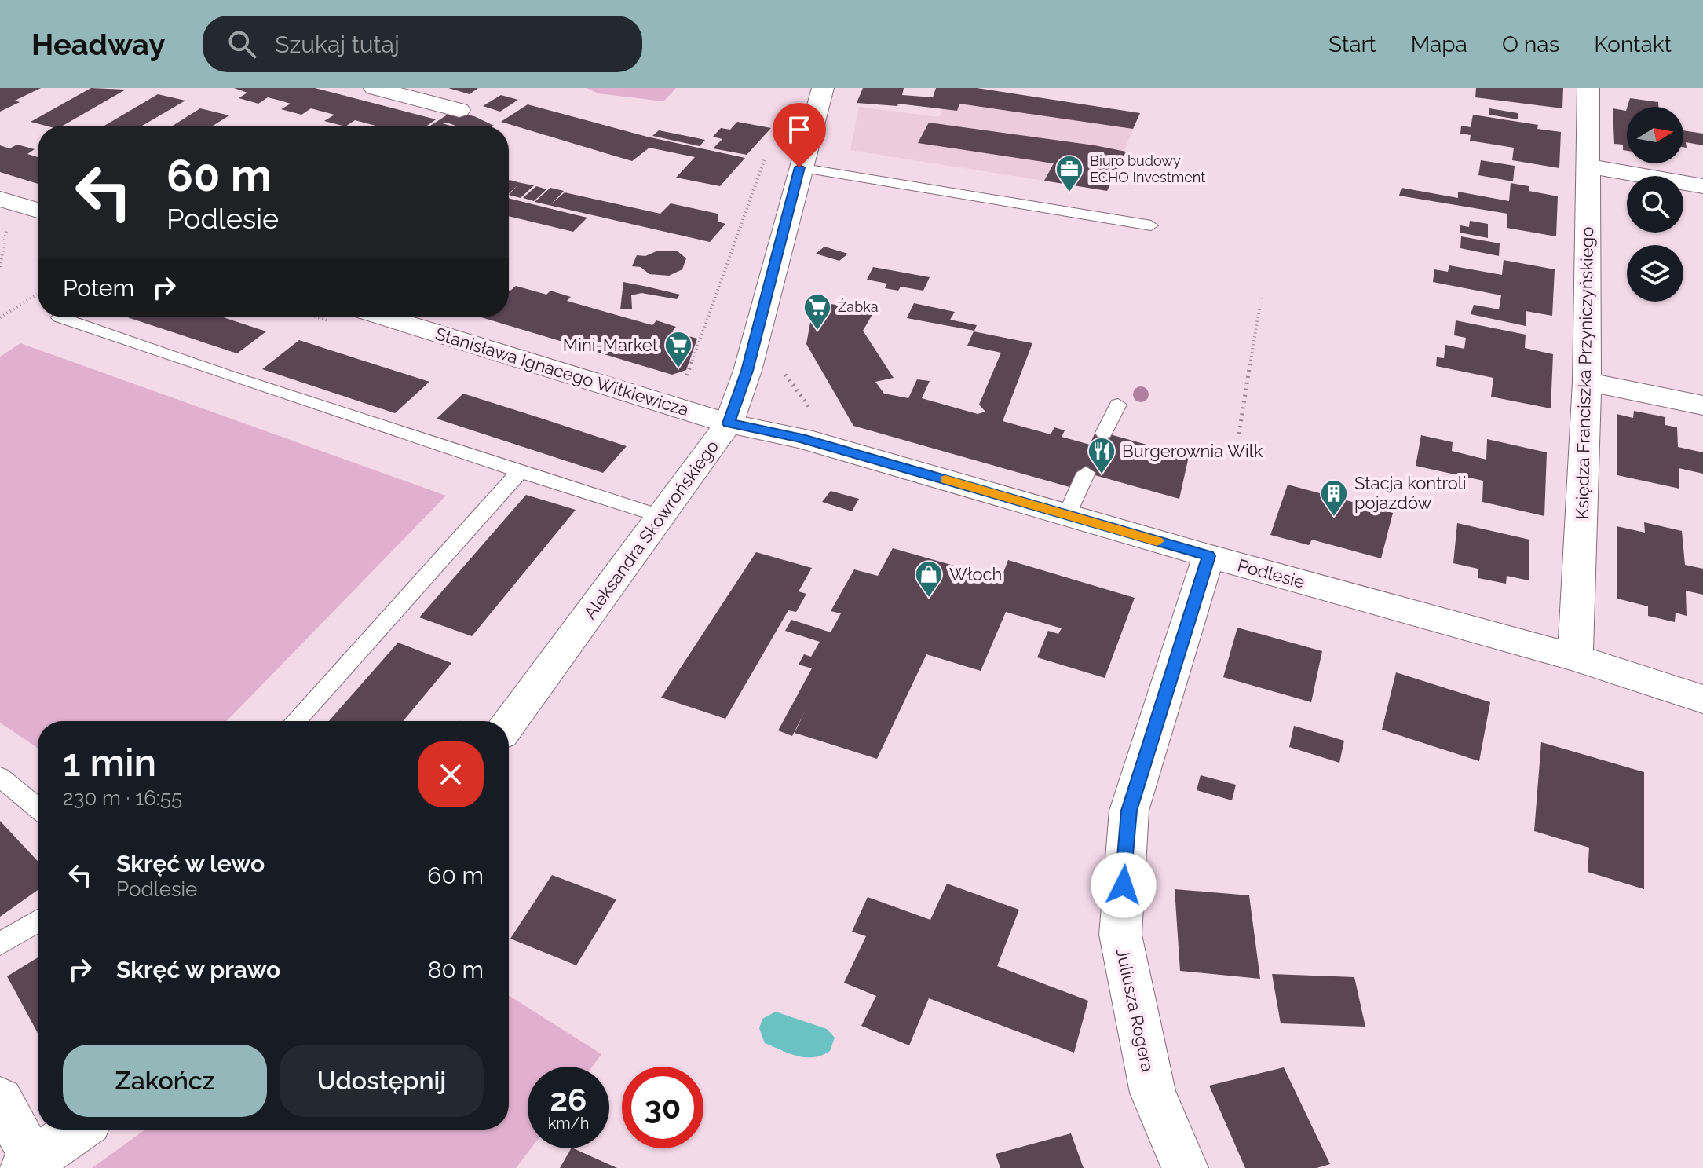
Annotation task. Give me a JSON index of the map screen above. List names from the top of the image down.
{
  "streets": {
    "street": [
      "Stanisława Ignacego Witkiewicza",
      "Księdza Franciszka Przyniczyńskiego",
      "Aleksandra Skowrońskiego",
      "Podlesie",
      "Juliusza Rogera"
    ]
  },
  "crossings": [
    ["Stanisława Ignacego Witkiewicza", "Aleksandra Skowrońskiego"],
    ["Stanisława Ignacego Witkiewicza", "Podlesie"],
    ["Księdza Franciszka Przyniczyńskiego", "Podlesie"],
    ["Aleksandra Skowrońskiego", "Podlesie"],
    ["Podlesie", "Juliusza Rogera"]
  ],
  "places": {
    "office": ["Biuro budowy ECHO Investment"],
    "supermarket": ["Żabka", "Mini-Market"],
    "restaurant": ["Burgerownia Wilk"],
    "building": ["Stacja kontroli pojazdów"],
    "shop": ["Włoch"]
  },
  "north": "right",
  "page": {
    "header": "Headway",
    "search": "Szukaj tutaj",
    "nav": [
      "Start",
      "Mapa",
      "O nas",
      "Kontakt"
    ],
    "turn": ["60 m", "Podlesie"],
    "then": "Potem",
    "heading": ["1 min", "230 m · 16:55"],
    "list": [
      {
        "name": "Skręć w lewo",
        "note": "Podlesie",
        "value": "60 m"
      },
      {
        "name": "Skręć w prawo",
        "value": "80 m"
      }
    ],
    "buttons": ["Zakończ", "Udostępnij"],
    "speed": "26 km/h",
    "limit": "30"
  }
}
